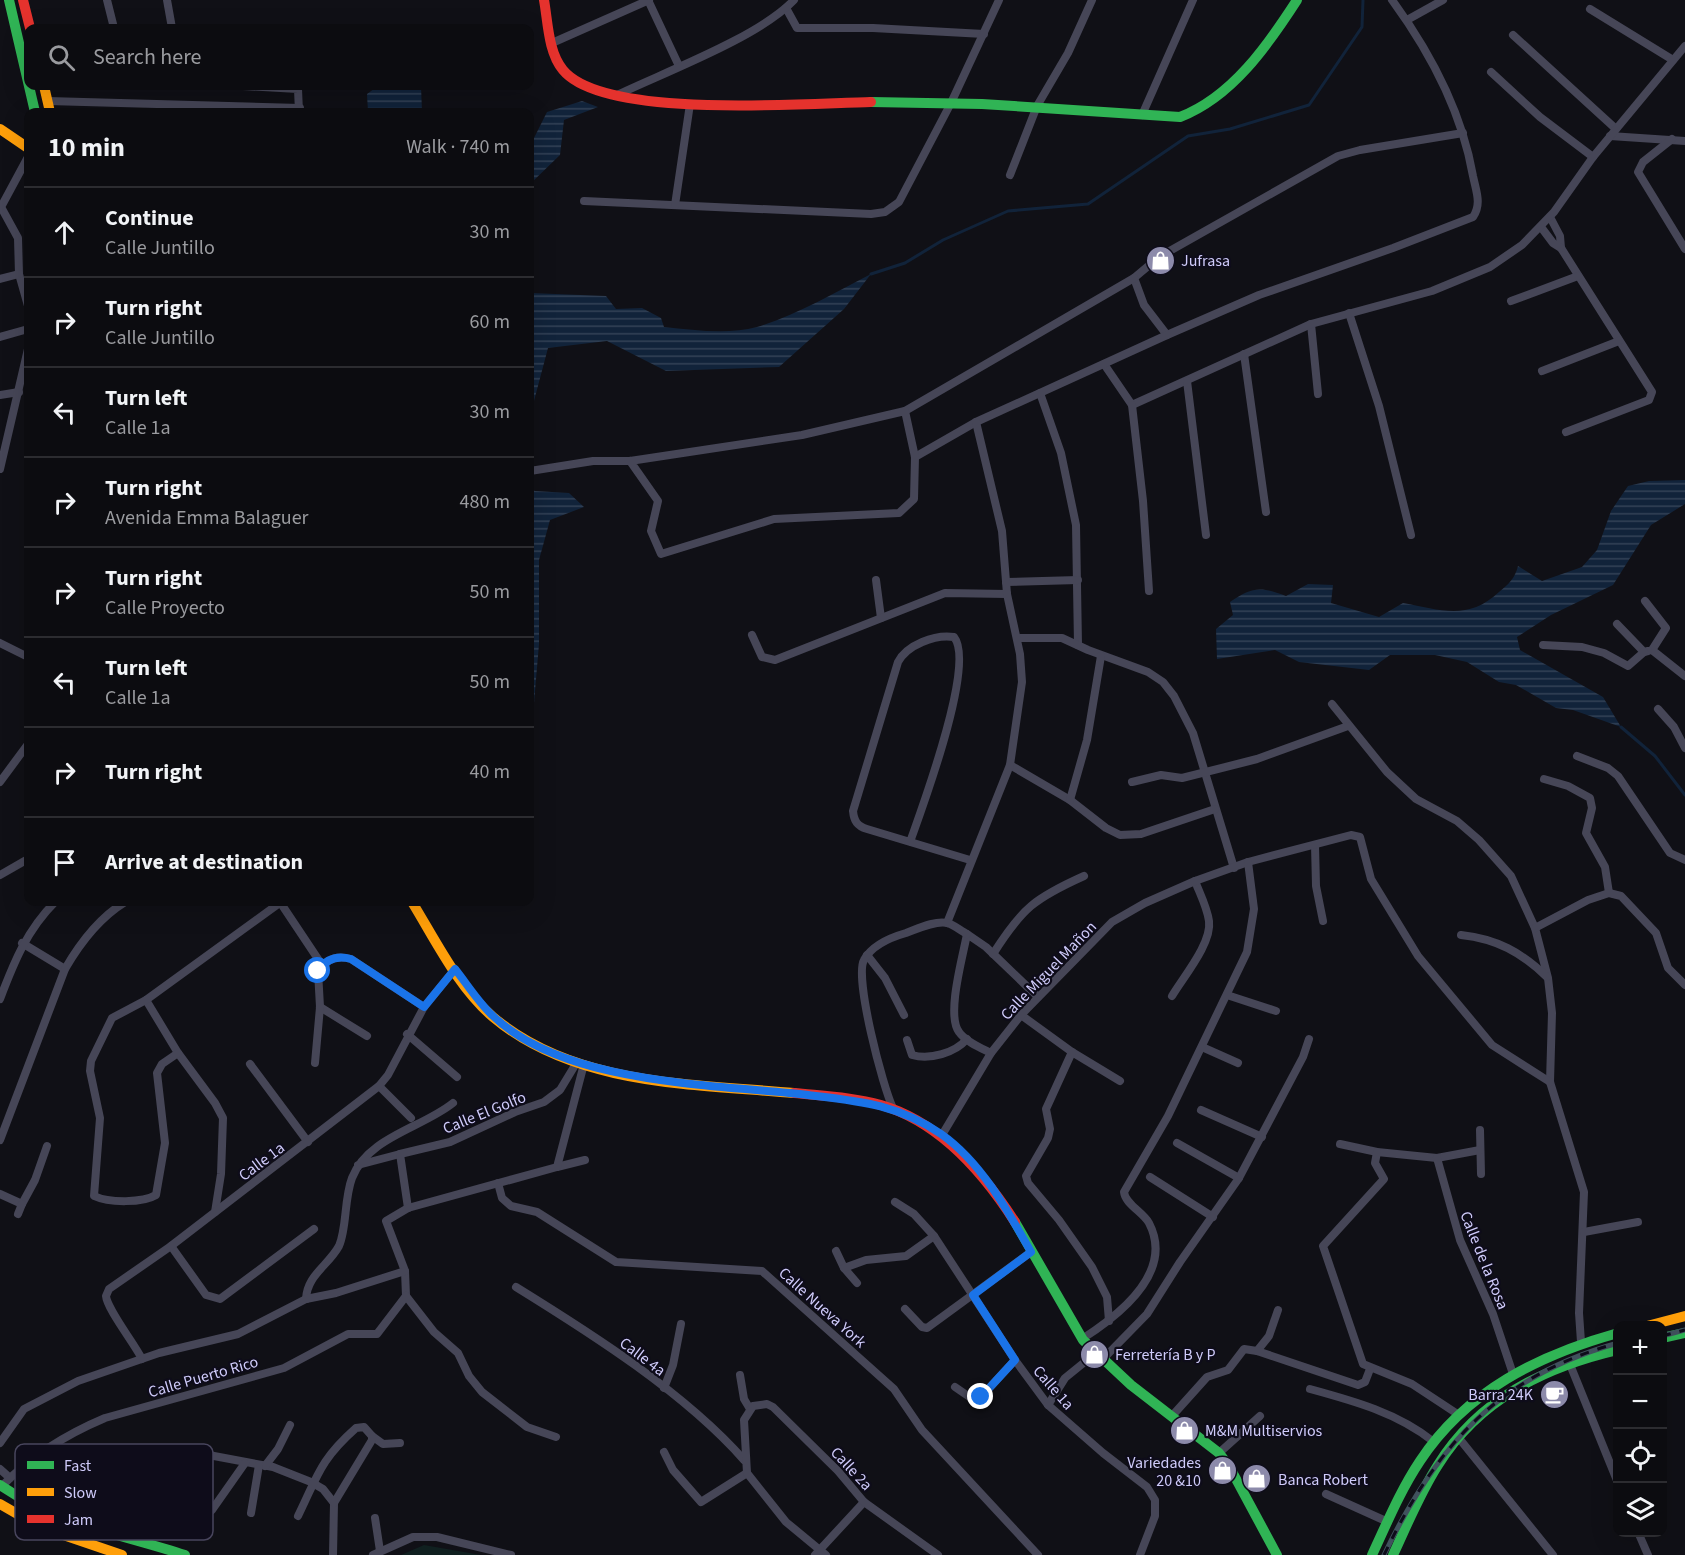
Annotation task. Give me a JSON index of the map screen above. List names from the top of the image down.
{
  "streets": {
    "street": [
      "Calle Miguel Mañon",
      "Calle El Golfo",
      "Calle 1a",
      "Calle de la Rosa",
      "Calle Nueva York",
      "Calle 4a",
      "Calle Puerto Rico",
      "Calle 2a"
    ]
  },
  "places": {
    "shop": [
      "Jufrasa",
      "Ferretería B y P",
      "M&M Multiservios",
      "Variedades 20 &10",
      "Banca Robert"
    ],
    "cafe": ["Barra 24K"]
  },
  "legend": ["Fast", "Slow", "Jam"],
  "page": {
    "search": "Search here",
    "heading": ["10 min", "Walk · 740 m"],
    "list": [
      ["Continue", "Calle Juntillo", "30 m"],
      ["Turn right", "Calle Juntillo", "60 m"],
      ["Turn left", "Calle 1a", "30 m"],
      ["Turn right", "Avenida Emma Balaguer", "480 m"],
      ["Turn right", "Calle Proyecto", "50 m"],
      ["Turn left", "Calle 1a", "50 m"],
      ["Turn right", "40 m"],
      "Arrive at destination"
    ],
    "map_buttons": ["+", "−"]
  }
}
